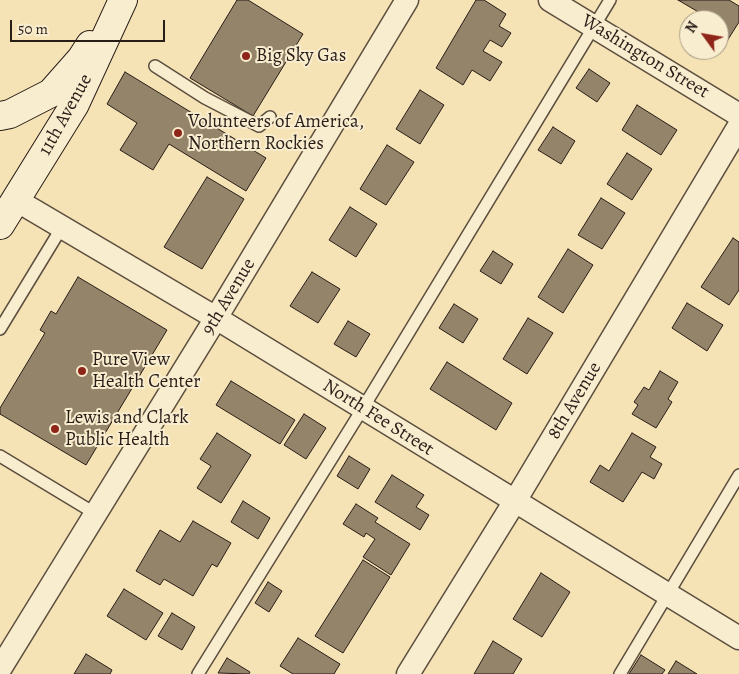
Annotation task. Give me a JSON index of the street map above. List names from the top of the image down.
{
  "streets": {
    "main road": ["11th Avenue"],
    "street": [
      "Washington Street",
      "9th Avenue",
      "8th Avenue",
      "North Fee Street"
    ]
  },
  "crossings": [
    ["11th Avenue", "North Fee Street"],
    ["9th Avenue", "North Fee Street"],
    ["8th Avenue", "North Fee Street"]
  ],
  "places": [
    "Big Sky Gas",
    "Volunteers of America, Northern Rockies",
    "Pure View Health Center",
    "Lewis and Clark Public Health"
  ],
  "scale_bar": "50 m",
  "north": "top left"
}
